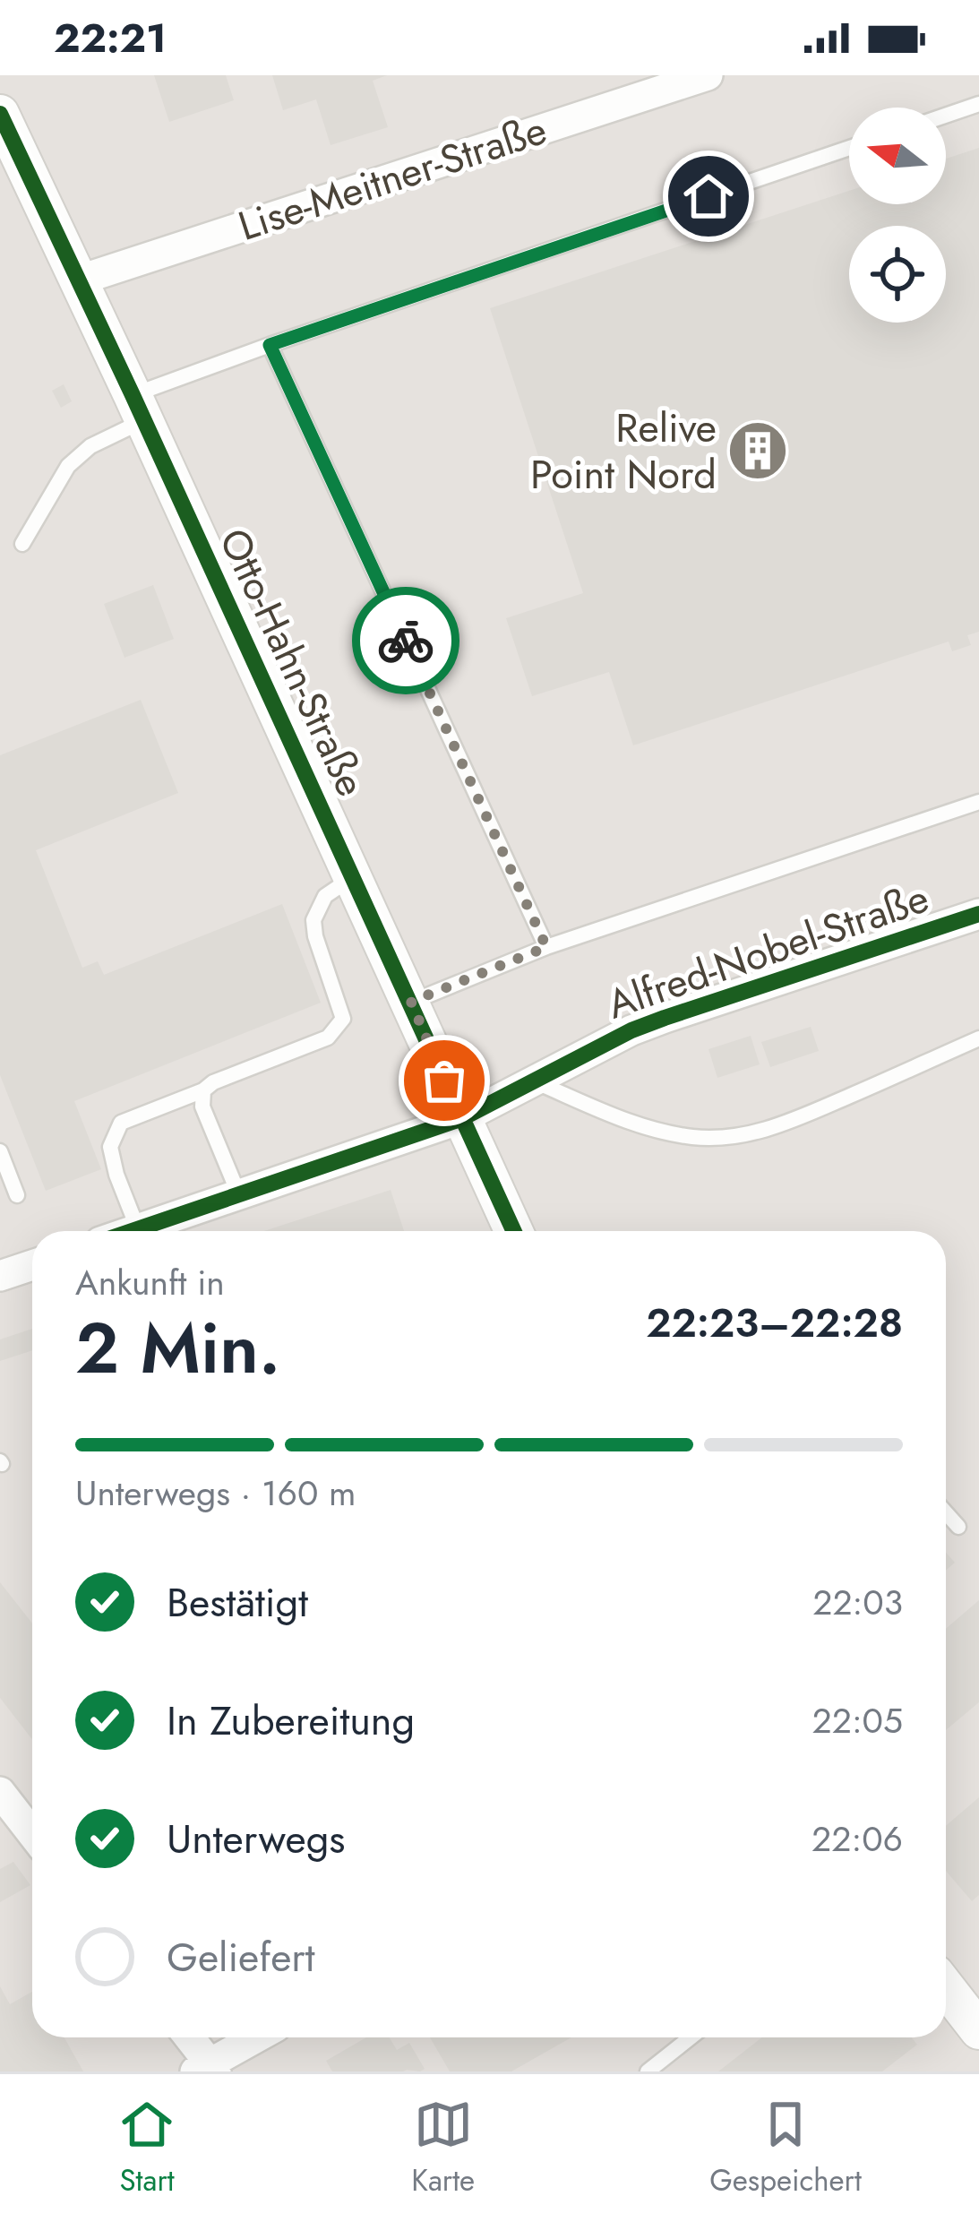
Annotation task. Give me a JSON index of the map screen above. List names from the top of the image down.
{
  "streets": {
    "street": ["Lise-Meitner-Straße", "Otto-Hahn-Straße", "Alfred-Nobel-Straße"]
  },
  "crossings": [
    ["Lise-Meitner-Straße", "Otto-Hahn-Straße"],
    ["Otto-Hahn-Straße", "Alfred-Nobel-Straße"]
  ],
  "places": {
    "building": ["Relive Point Nord"]
  },
  "north": "left",
  "page": {
    "status": "22:21",
    "heading": ["2 Min.", "Ankunft in", "22:23–22:28"],
    "bar": "Unterwegs · 160 m",
    "list": [
      ["Bestätigt", "22:03"],
      ["In Zubereitung", "22:05"],
      ["Unterwegs", "22:06"],
      "Geliefert"
    ],
    "tabs": ["Start", "Karte", "Gespeichert"]
  }
}
